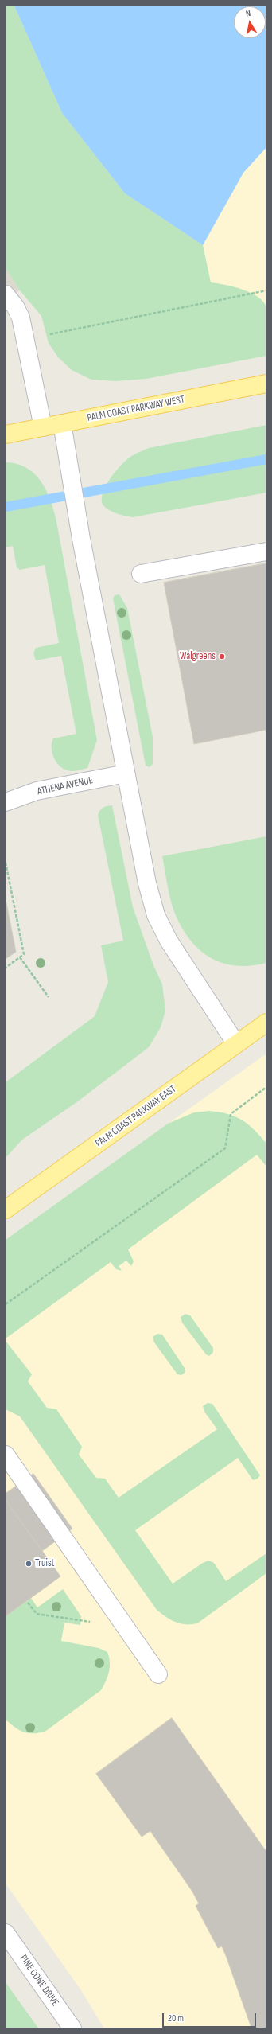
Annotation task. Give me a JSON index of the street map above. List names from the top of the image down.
{
  "streets": {
    "main road": ["PALM COAST PARKWAY WEST", "PALM COAST PARKWAY EAST"],
    "street": ["ATHENA AVENUE", "PINE CONE DRIVE"]
  },
  "places": ["Walgreens", "Truist"],
  "scale_bar": "20 m",
  "north": "top"
}
